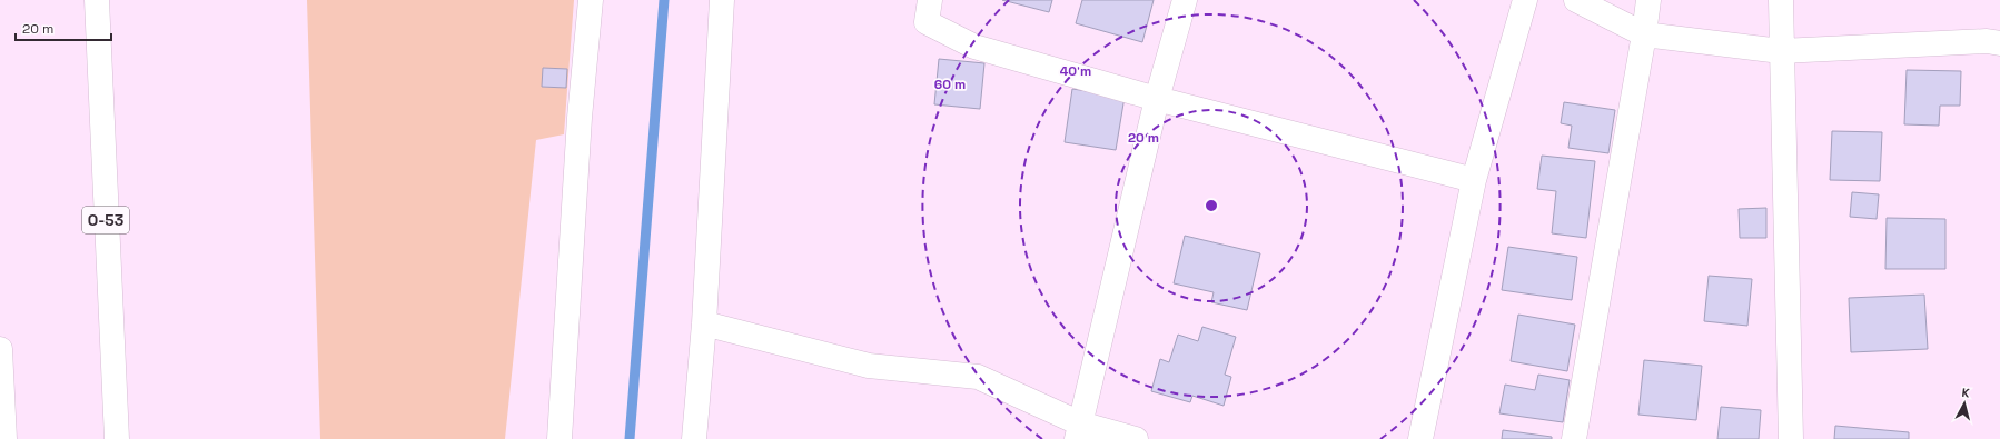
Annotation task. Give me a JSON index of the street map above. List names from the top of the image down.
{
  "streets": {
    "main road": ["O-53"]
  },
  "scale_bar": "20 m",
  "north": "top",
  "rings": ["40 m", "60 m", "20 m"]
}
